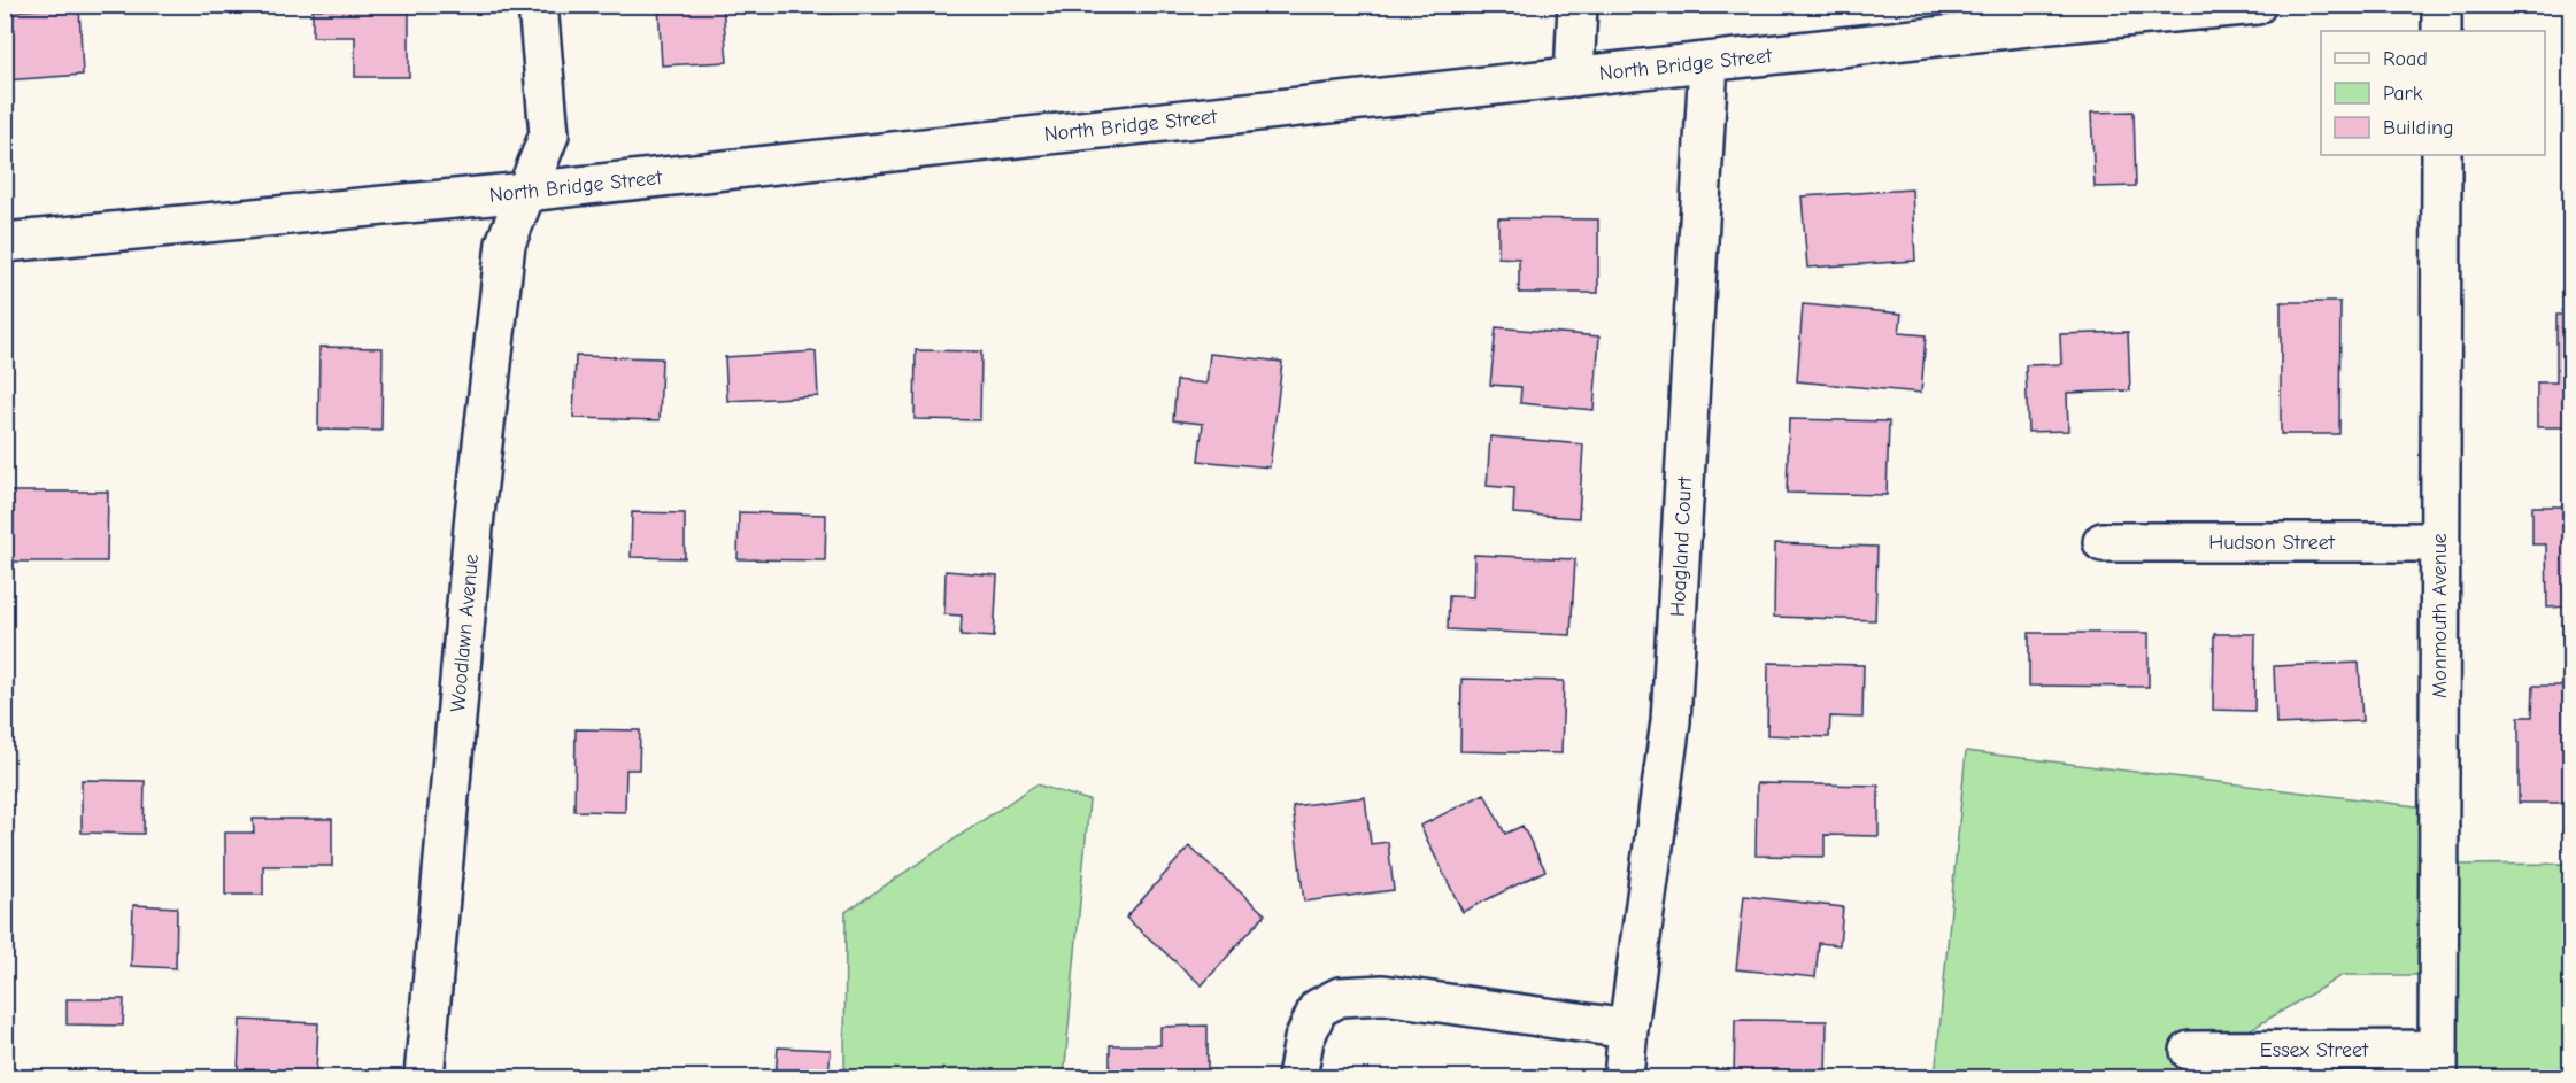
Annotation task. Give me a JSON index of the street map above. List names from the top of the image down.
{
  "streets": {
    "street": [
      "North Bridge Street",
      "Hudson Street",
      "Hoagland Court",
      "Monmouth Avenue",
      "Woodlawn Avenue",
      "Essex Street"
    ]
  },
  "crossings": [
    ["North Bridge Street", "Hoagland Court"],
    ["North Bridge Street", "Woodlawn Avenue"],
    ["Hudson Street", "Monmouth Avenue"],
    ["Monmouth Avenue", "Essex Street"]
  ],
  "legend": ["Road", "Park", "Building"]
}
